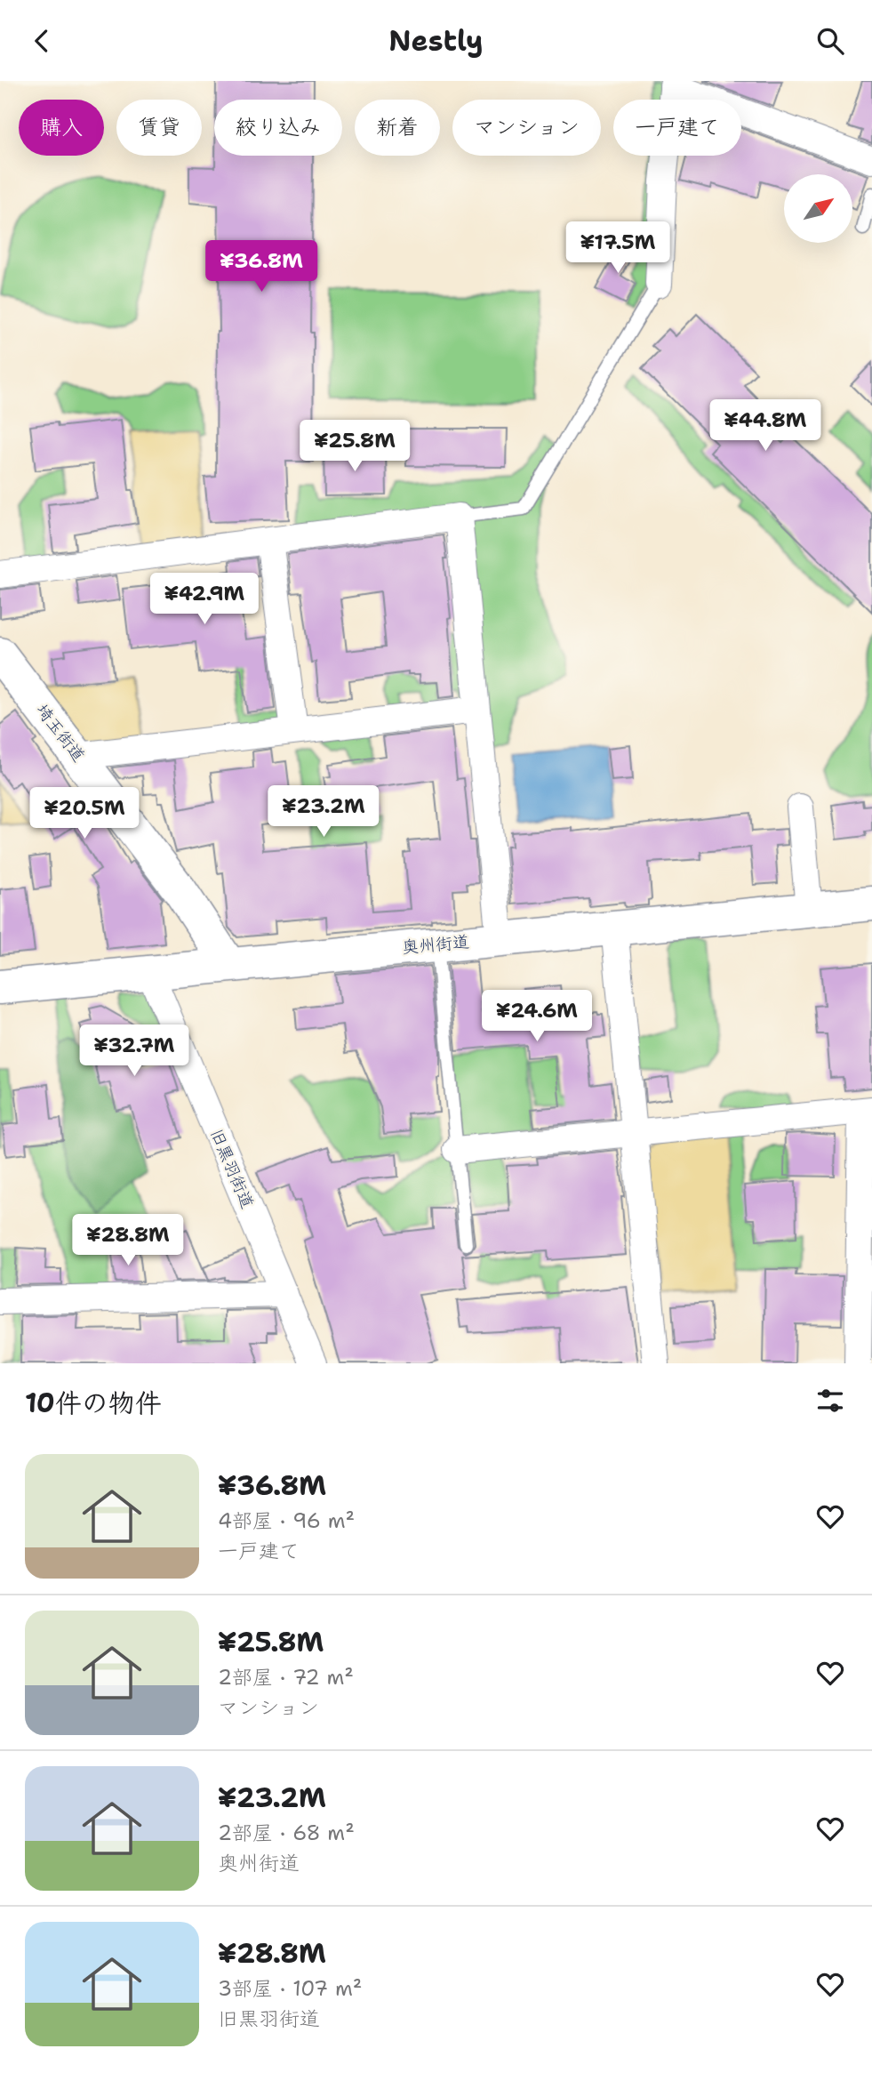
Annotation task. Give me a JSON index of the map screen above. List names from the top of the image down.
{
  "streets": {
    "main road": ["埼玉街道", "奥州街道"],
    "street": ["旧黒羽街道"]
  },
  "crossings": [
    ["埼玉街道", "奥州街道"],
    ["奥州街道", "旧黒羽街道"]
  ],
  "north": "top right",
  "page": {
    "header": "Nestly",
    "chip": [
      "購入",
      "賃貸",
      "絞り込み",
      "新着",
      "マンション",
      "一戸建て"
    ],
    "price": [
      "¥17.5M",
      "¥36.8M",
      "¥44.8M",
      "¥25.8M",
      "¥42.9M",
      "¥23.2M",
      "¥20.5M",
      "¥24.6M",
      "¥32.7M",
      "¥28.8M"
    ],
    "heading": "10件の物件",
    "list": [
      {
        "name": "¥36.8M",
        "note": "4部屋 · 96 m² · 一戸建て"
      },
      {
        "name": "¥25.8M",
        "note": "2部屋 · 72 m² · マンション"
      },
      {
        "name": "¥23.2M",
        "note": "2部屋 · 68 m² · 奥州街道"
      },
      {
        "name": "¥28.8M",
        "note": "3部屋 · 107 m² · 旧黒羽街道"
      }
    ]
  }
}
